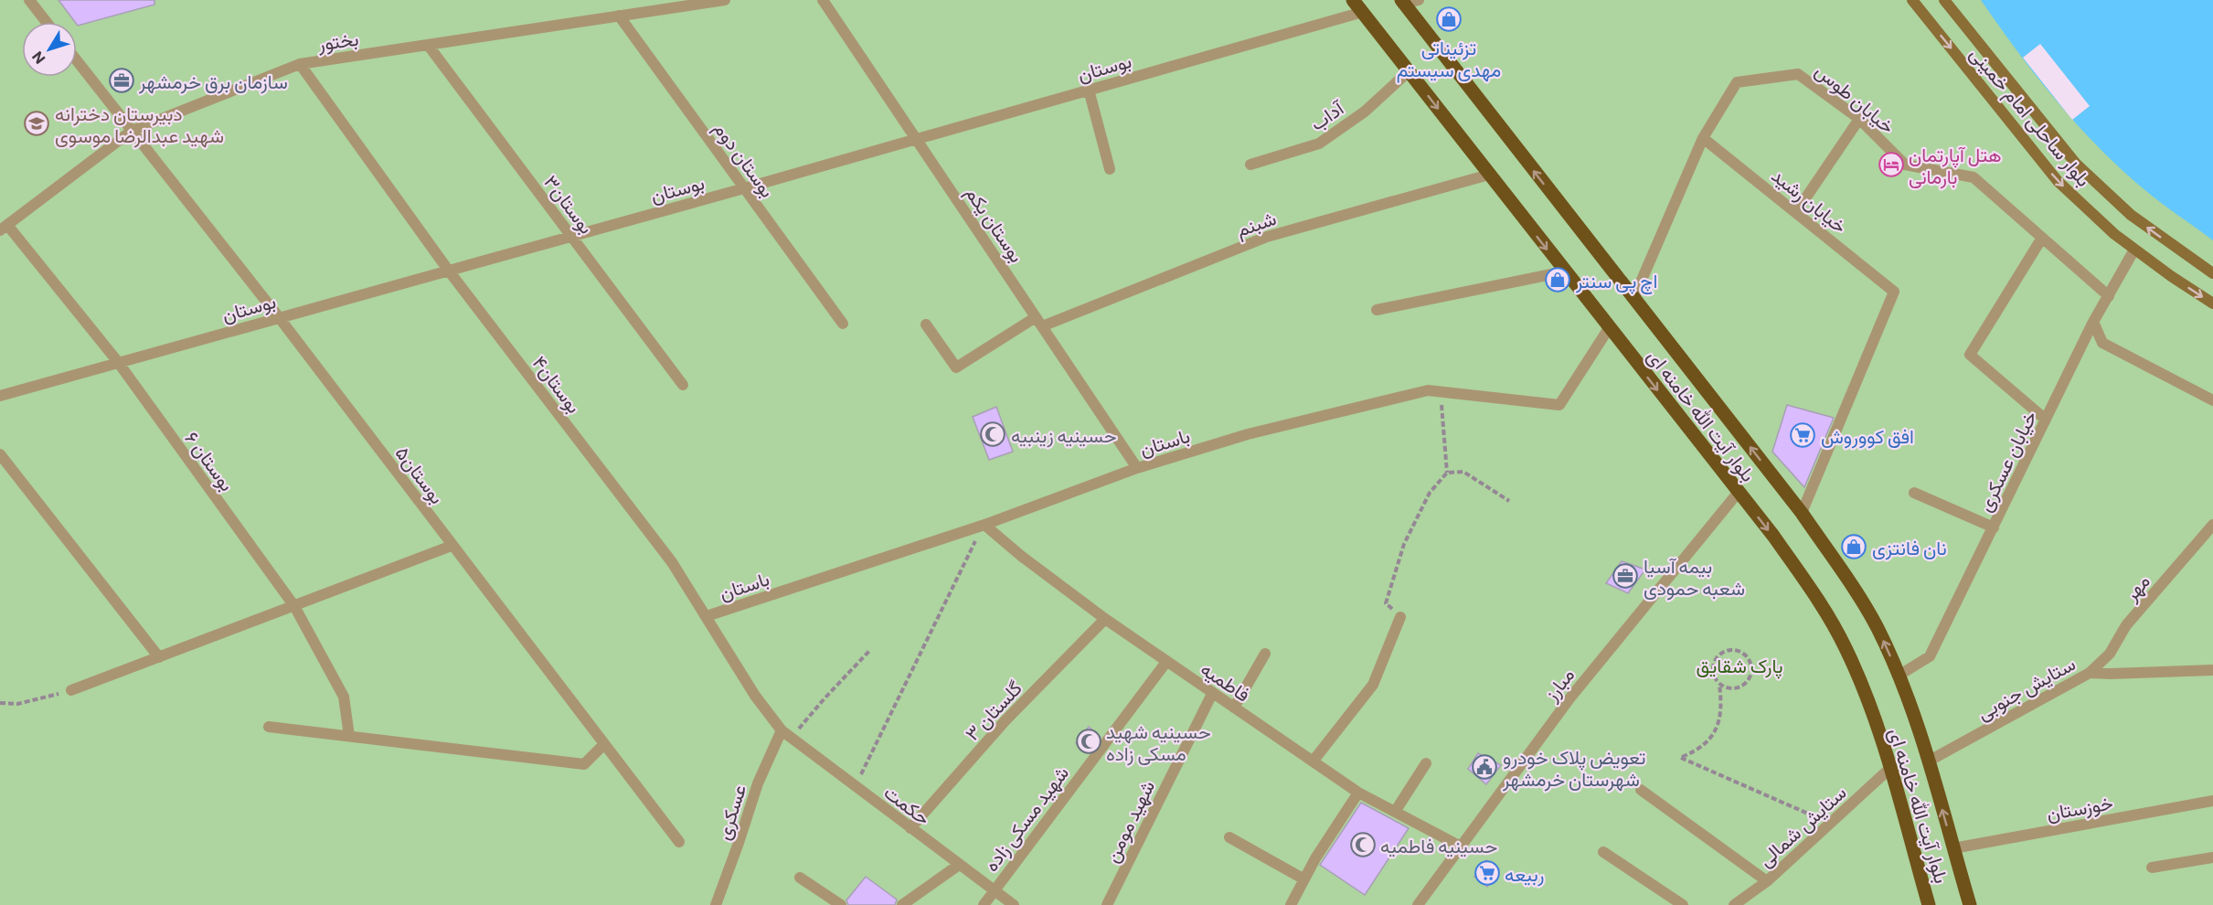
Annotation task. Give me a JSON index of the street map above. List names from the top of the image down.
{
  "streets": {
    "main road": ["بلوار ساحلی امام خمینی", "بلوار آیت الله خامنه ای"],
    "street": [
      "بختور",
      "بوستان",
      "خیابان طوس",
      "آداب",
      "بوستان دوم",
      "خیابان رشید",
      "بوستان۳",
      "شبنم",
      "بوستان یکم",
      "بوستان۴",
      "باستان",
      "بوستان ۶",
      "خیابان عسکری",
      "بوستان۵",
      "مهر",
      "فاطمیه",
      "مبارز",
      "ستایش جنوبی",
      "گلستان ۳",
      "حکمت",
      "خوزستان",
      "عسکری",
      "شهید مسکی زاده",
      "شهید مومن",
      "ستایش شمالی"
    ]
  },
  "crossings": [
    ["بختور", "بوستان دوم"],
    ["بختور", "بوستان۳"],
    ["بختور", "بوستان۴"],
    ["بختور", "بوستان ۶"],
    ["بختور", "بوستان۵"],
    ["بوستان", "بوستان دوم"],
    ["بوستان", "بوستان۳"],
    ["بوستان", "بوستان یکم"],
    ["بوستان", "بوستان۴"],
    ["بوستان", "بلوار آیت الله خامنه ای"],
    ["بوستان", "بوستان ۶"],
    ["بوستان", "بوستان۵"],
    ["خیابان طوس", "خیابان رشید"],
    ["خیابان طوس", "بلوار آیت الله خامنه ای"],
    ["خیابان طوس", "خیابان عسکری"],
    ["آداب", "بلوار آیت الله خامنه ای"],
    ["بلوار ساحلی امام خمینی", "خیابان عسکری"],
    ["خیابان رشید", "بلوار آیت الله خامنه ای"],
    ["شبنم", "بوستان یکم"],
    ["شبنم", "بلوار آیت الله خامنه ای"],
    ["بوستان یکم", "باستان"],
    ["بوستان۴", "باستان"],
    ["بوستان۴", "حکمت"],
    ["بوستان۴", "عسکری"],
    ["بلوار آیت الله خامنه ای", "باستان"],
    ["بلوار آیت الله خامنه ای", "خیابان عسکری"],
    ["بلوار آیت الله خامنه ای", "مبارز"],
    ["بلوار آیت الله خامنه ای", "ستایش جنوبی"],
    ["بلوار آیت الله خامنه ای", "خوزستان"],
    ["بلوار آیت الله خامنه ای", "ستایش شمالی"],
    ["باستان", "فاطمیه"],
    ["مهر", "ستایش جنوبی"],
    ["فاطمیه", "مبارز"],
    ["فاطمیه", "گلستان ۳"],
    ["فاطمیه", "شهید مسکی زاده"],
    ["فاطمیه", "شهید مومن"],
    ["گلستان ۳", "حکمت"],
    ["حکمت", "عسکری"],
    ["حکمت", "شهید مسکی زاده"]
  ],
  "parks": ["پارک شقایق"],
  "places": {
    "shop": ["تزئیناتی مهدی سیستم", "اچ پی سنتر", "نان فانتزی"],
    "office": ["سازمان برق خرمشهر", "بیمه آسیا شعبه حمودی"],
    "school or university": ["دبیرستان دخترانه شهید عبدالرضا موسوی"],
    "hotel": ["هتل آپارتمان بارمانی"],
    "mosque": ["حسینیه زینبیه", "حسینیه شهید مسکی زاده", "حسینیه فاطمیه"],
    "supermarket": ["افق کووروش", "ربیعه"],
    "public building": ["تعویض پلاک خودرو شهرستان خرمشهر"]
  },
  "north": "bottom left"
}
